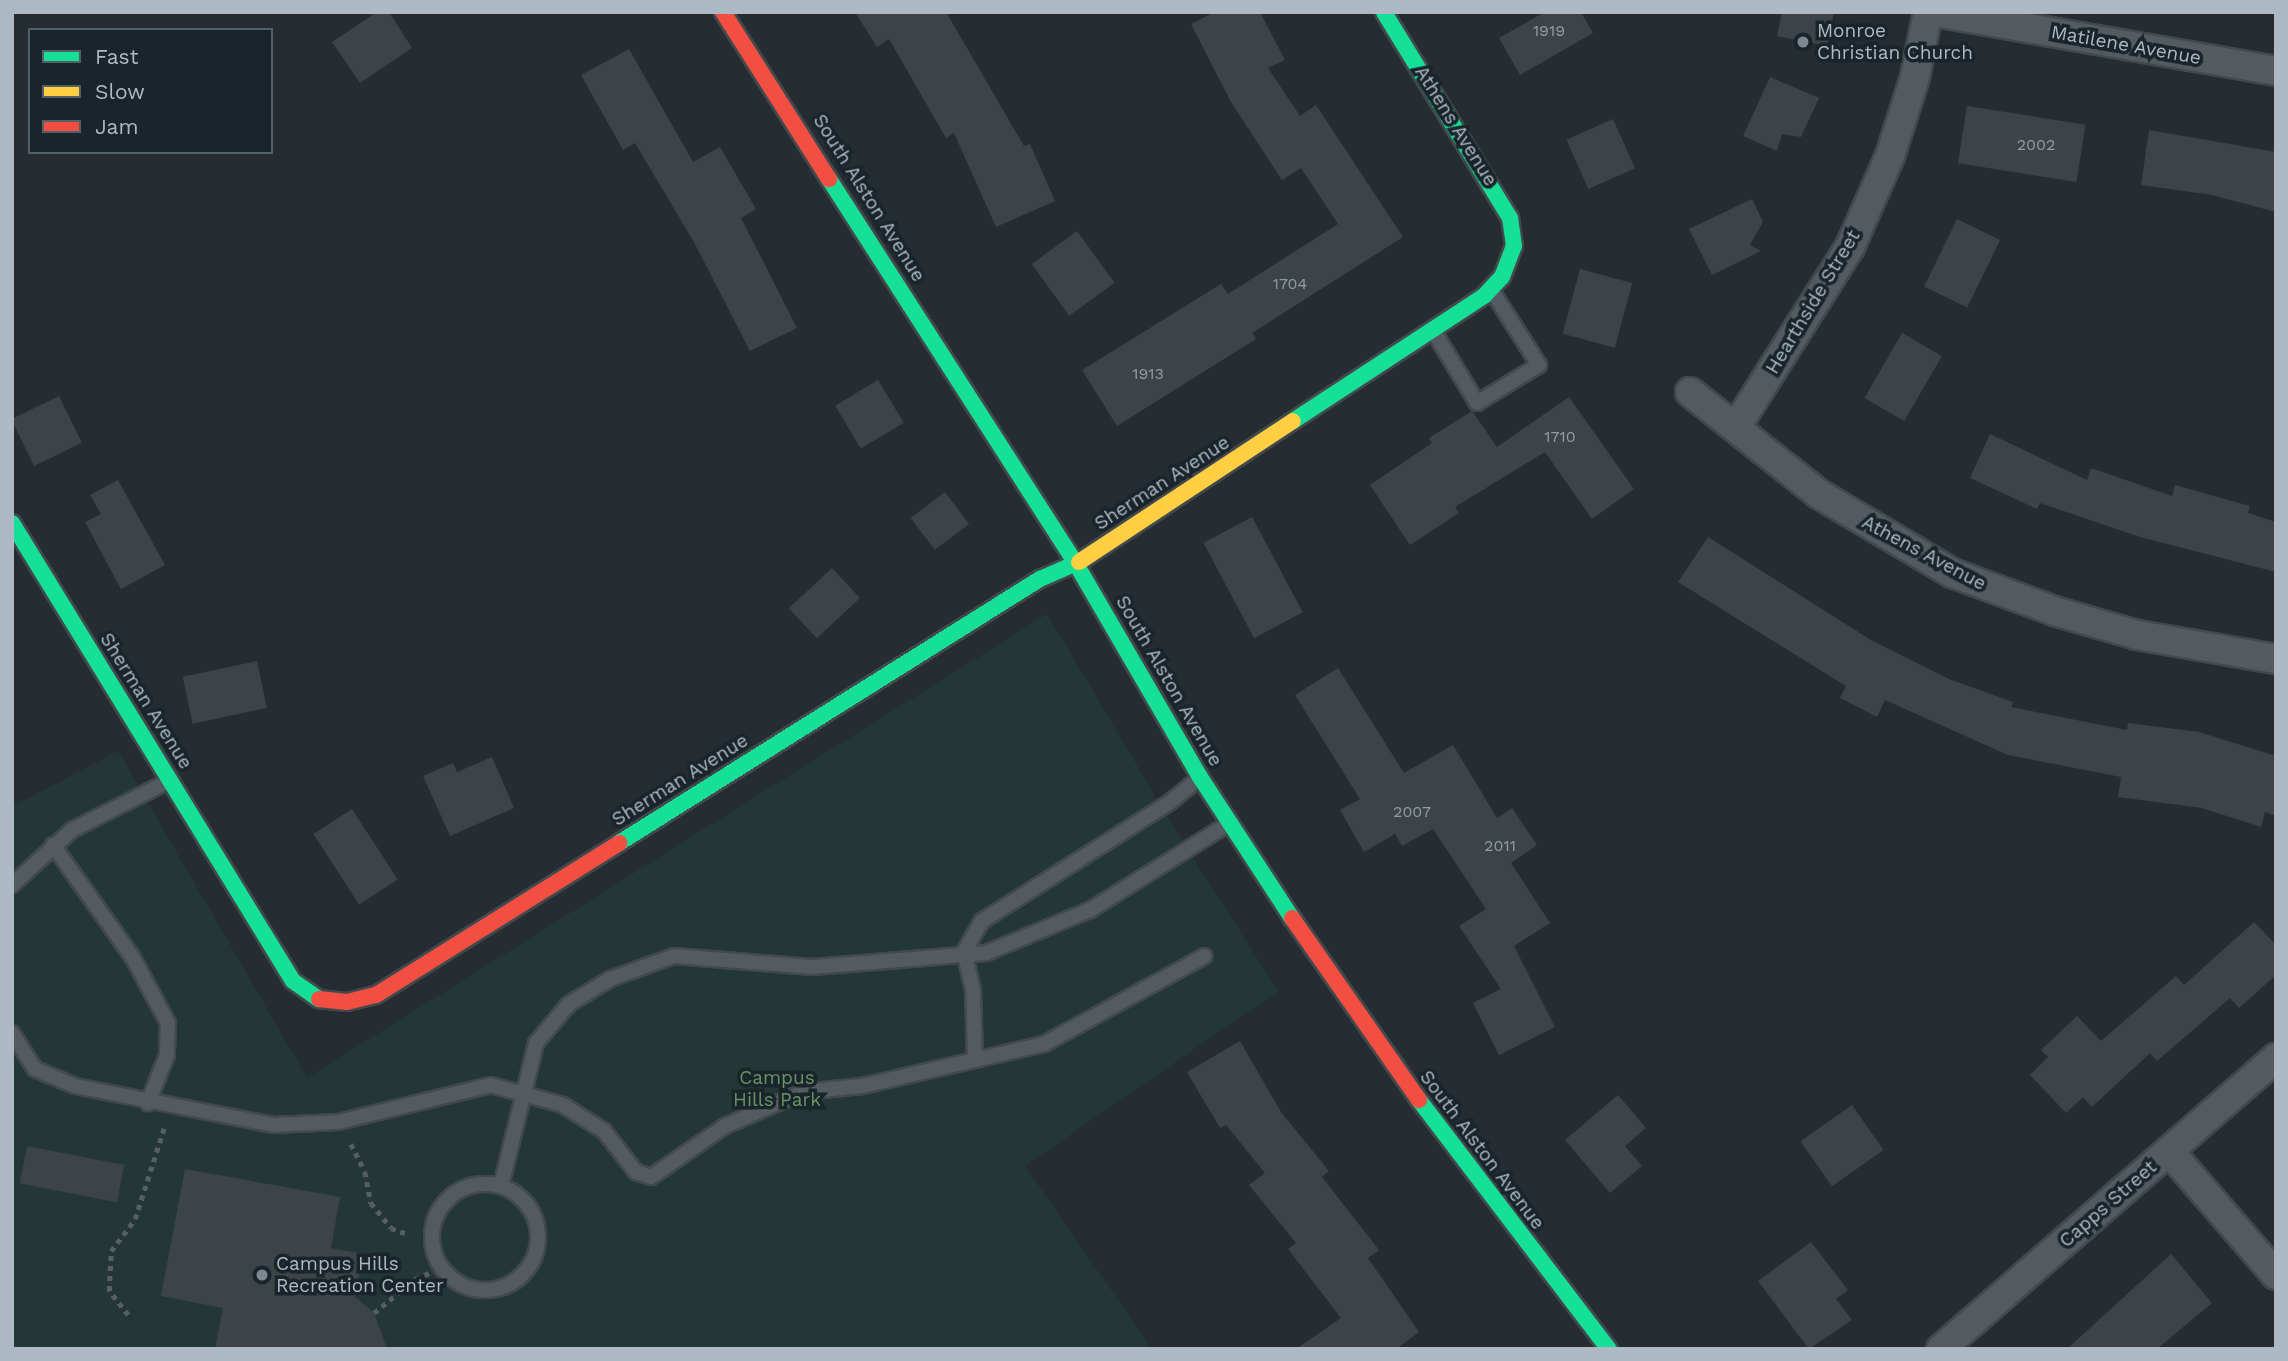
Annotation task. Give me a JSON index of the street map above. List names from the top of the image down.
{
  "streets": {
    "street": [
      "Matilene Avenue",
      "Athens Avenue",
      "South Alston Avenue",
      "Hearthside Street",
      "Sherman Avenue",
      "Capps Street"
    ]
  },
  "crossings": [
    ["Athens Avenue", "Hearthside Street"],
    ["Athens Avenue", "Sherman Avenue"],
    ["South Alston Avenue", "Sherman Avenue"]
  ],
  "parks": ["Campus Hills Park"],
  "places": ["Monroe Christian Church", "Campus Hills Recreation Center"],
  "house_numbers": [
    "1919",
    "2002",
    "1704",
    "1913",
    "1710",
    "2007",
    "2011"
  ],
  "legend": ["Fast", "Slow", "Jam"]
}
